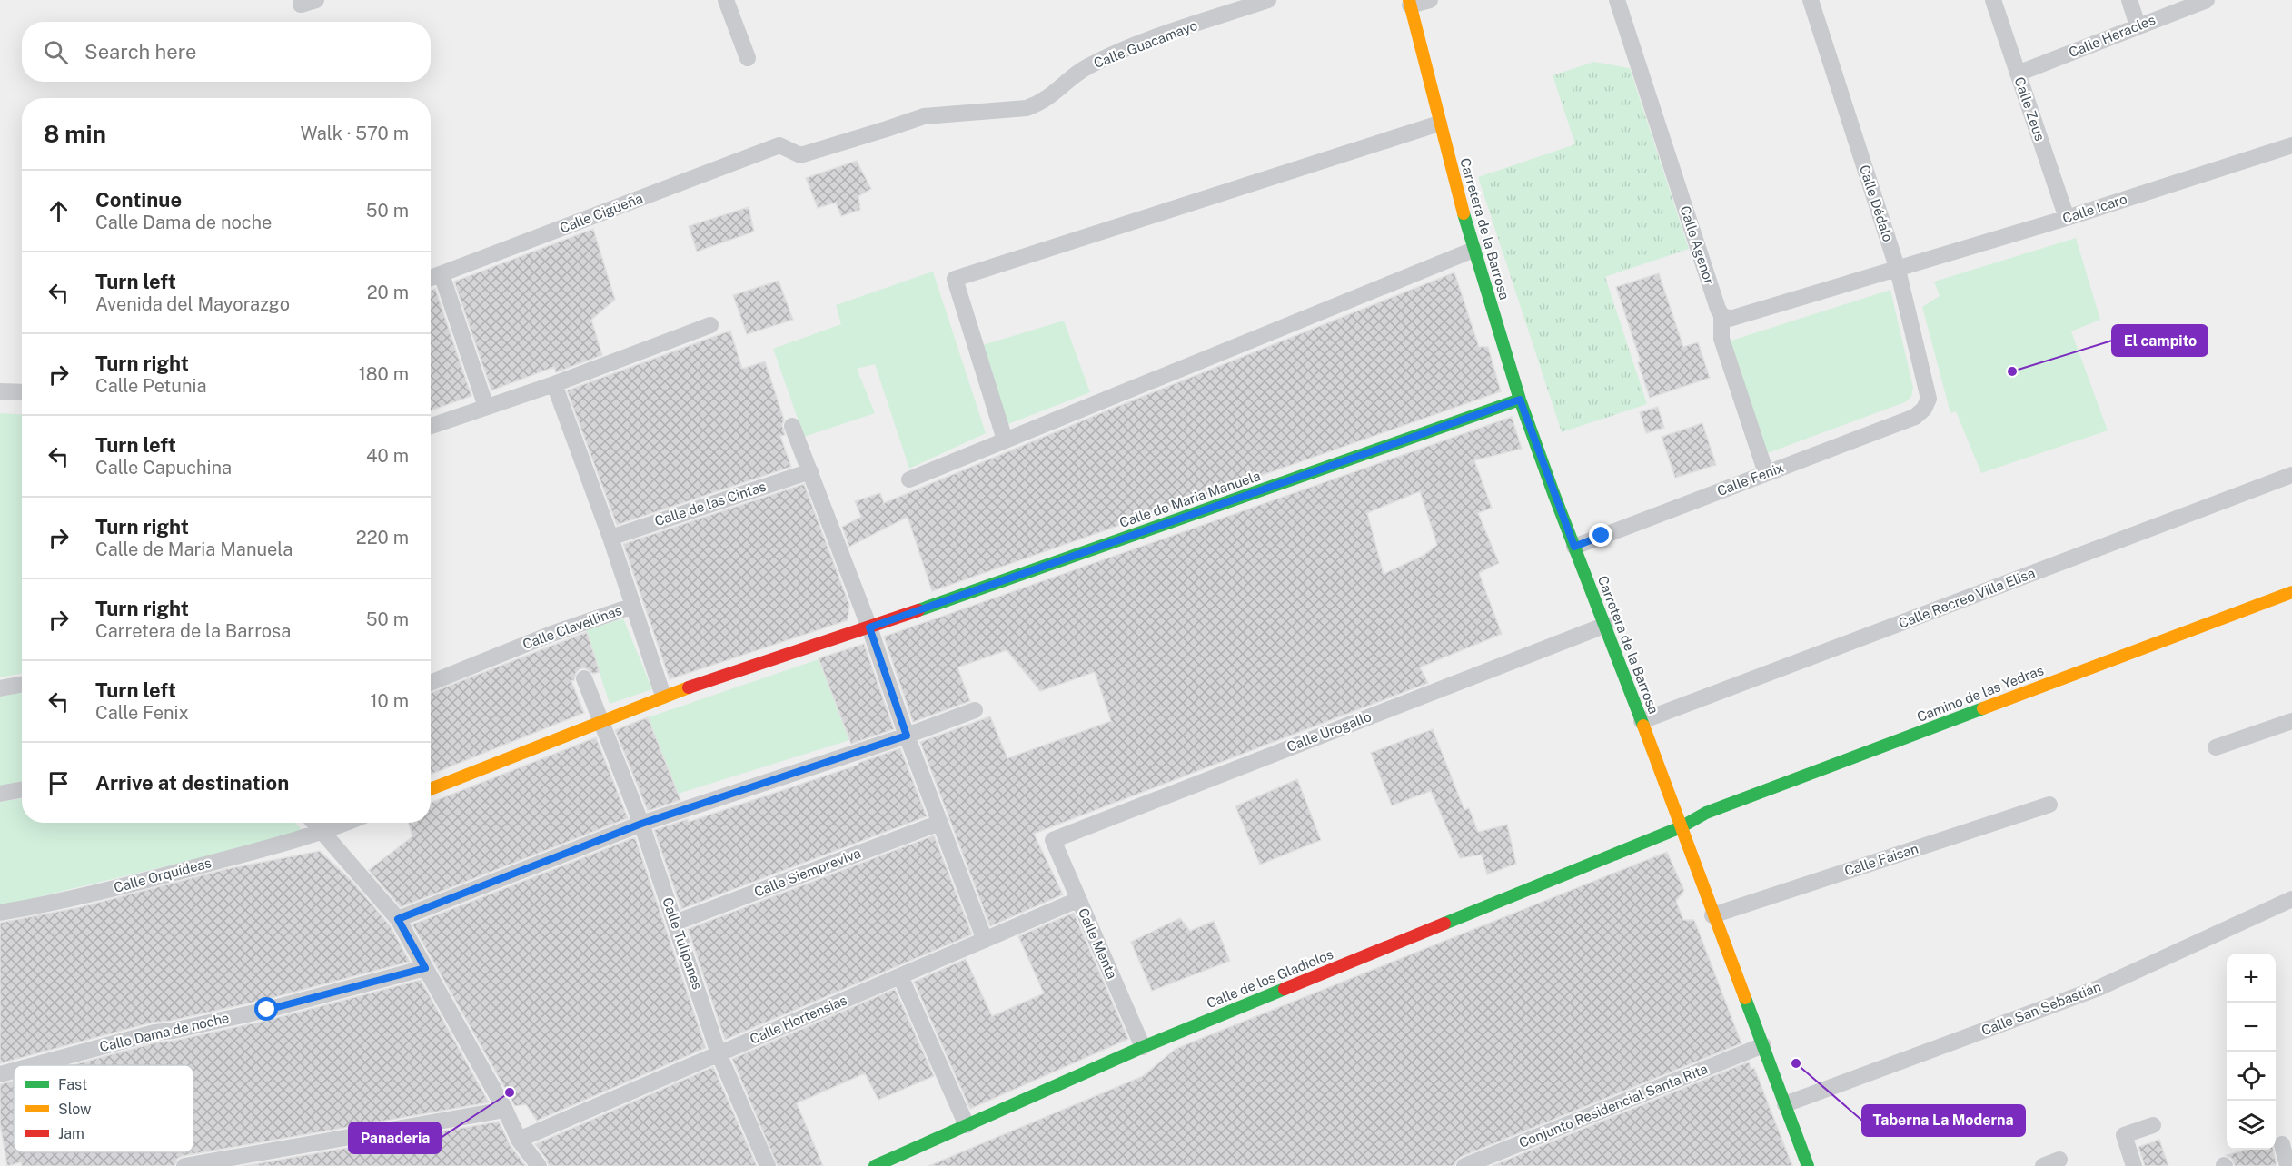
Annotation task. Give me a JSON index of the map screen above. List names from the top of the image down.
{
  "streets": {
    "street": [
      "Calle Heracles",
      "Calle Guacamayo",
      "Calle Zeus",
      "Calle Dédalo",
      "Calle Icaro",
      "Calle Cigüeña",
      "Carretera de la Barrosa",
      "Calle Agenor",
      "Calle Fenix",
      "Calle de Maria Manuela",
      "Calle de las Cintas",
      "Calle Recreo Villa Elisa",
      "Calle Clavellinas",
      "Camino de las Yedras",
      "Calle Urogallo",
      "Calle Faisan",
      "Calle Siempreviva",
      "Calle Orquídeas",
      "Calle Tulipanes",
      "Calle Menta",
      "Calle de los Gladiolos",
      "Calle San Sebastián",
      "Calle Hortensias",
      "Calle Dama de noche",
      "Conjunto Residencial Santa Rita"
    ]
  },
  "crossings": [
    ["Calle Heracles", "Calle Zeus"],
    ["Calle Guacamayo", "Calle Cigüeña"],
    ["Calle Zeus", "Calle Icaro"],
    ["Calle Dédalo", "Calle Icaro"],
    ["Calle Dédalo", "Calle Fenix"],
    ["Carretera de la Barrosa", "Calle Fenix"],
    ["Carretera de la Barrosa", "Calle de Maria Manuela"],
    ["Carretera de la Barrosa", "Calle Recreo Villa Elisa"],
    ["Carretera de la Barrosa", "Camino de las Yedras"],
    ["Carretera de la Barrosa", "Calle Urogallo"],
    ["Carretera de la Barrosa", "Calle Faisan"],
    ["Carretera de la Barrosa", "Calle de los Gladiolos"],
    ["Carretera de la Barrosa", "Calle San Sebastián"],
    ["Carretera de la Barrosa", "Conjunto Residencial Santa Rita"],
    ["Calle Agenor", "Calle Fenix"],
    ["Calle de Maria Manuela", "Calle Clavellinas"],
    ["Calle de Maria Manuela", "Calle Tulipanes"],
    ["Camino de las Yedras", "Calle de los Gladiolos"],
    ["Calle Urogallo", "Calle Menta"],
    ["Calle Siempreviva", "Calle Tulipanes"],
    ["Calle Tulipanes", "Calle Hortensias"],
    ["Calle Menta", "Calle de los Gladiolos"],
    ["Calle Menta", "Calle Hortensias"]
  ],
  "places": ["El campito", "Taberna La Moderna", "Panaderia"],
  "legend": ["Fast", "Slow", "Jam"],
  "page": {
    "search": "Search here",
    "heading": ["8 min", "Walk · 570 m"],
    "list": [
      ["Continue", "Calle Dama de noche", "50 m"],
      ["Turn left", "Avenida del Mayorazgo", "20 m"],
      ["Turn right", "Calle Petunia", "180 m"],
      ["Turn left", "Calle Capuchina", "40 m"],
      ["Turn right", "Calle de Maria Manuela", "220 m"],
      ["Turn right", "Carretera de la Barrosa", "50 m"],
      ["Turn left", "Calle Fenix", "10 m"],
      "Arrive at destination"
    ],
    "map_buttons": ["+", "−"]
  }
}
